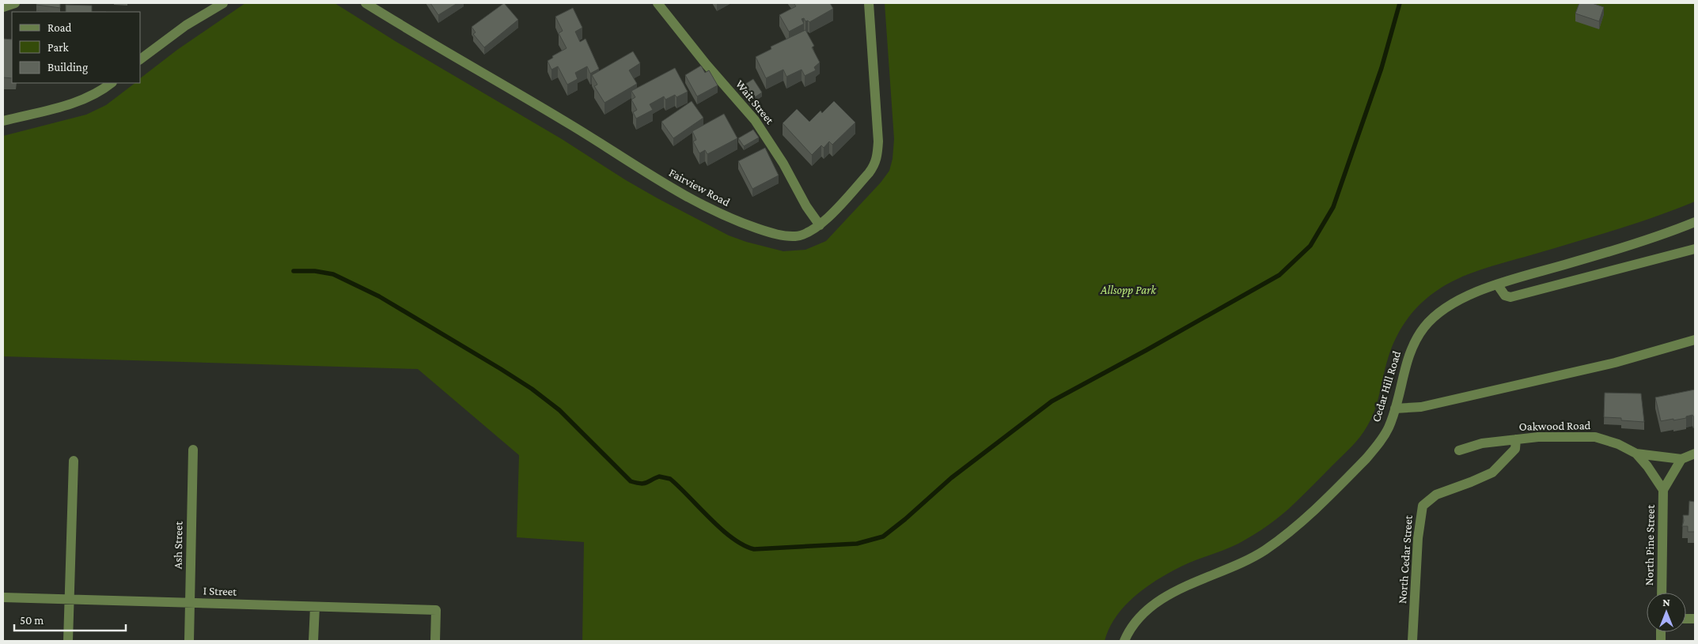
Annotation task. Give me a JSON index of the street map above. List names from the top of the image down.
{
  "streets": {
    "street": [
      "Wait Street",
      "Fairview Road",
      "Cedar Hill Road",
      "Oakwood Road",
      "Ash Street",
      "North Pine Street",
      "North Cedar Street",
      "I Street"
    ]
  },
  "crossings": [
    ["Wait Street", "Fairview Road"],
    ["Oakwood Road", "North Pine Street"],
    ["Oakwood Road", "North Cedar Street"],
    ["Ash Street", "I Street"]
  ],
  "parks": ["Allsopp Park"],
  "legend": ["Road", "Park", "Building"],
  "scale_bar": "50 m",
  "north": "top"
}
